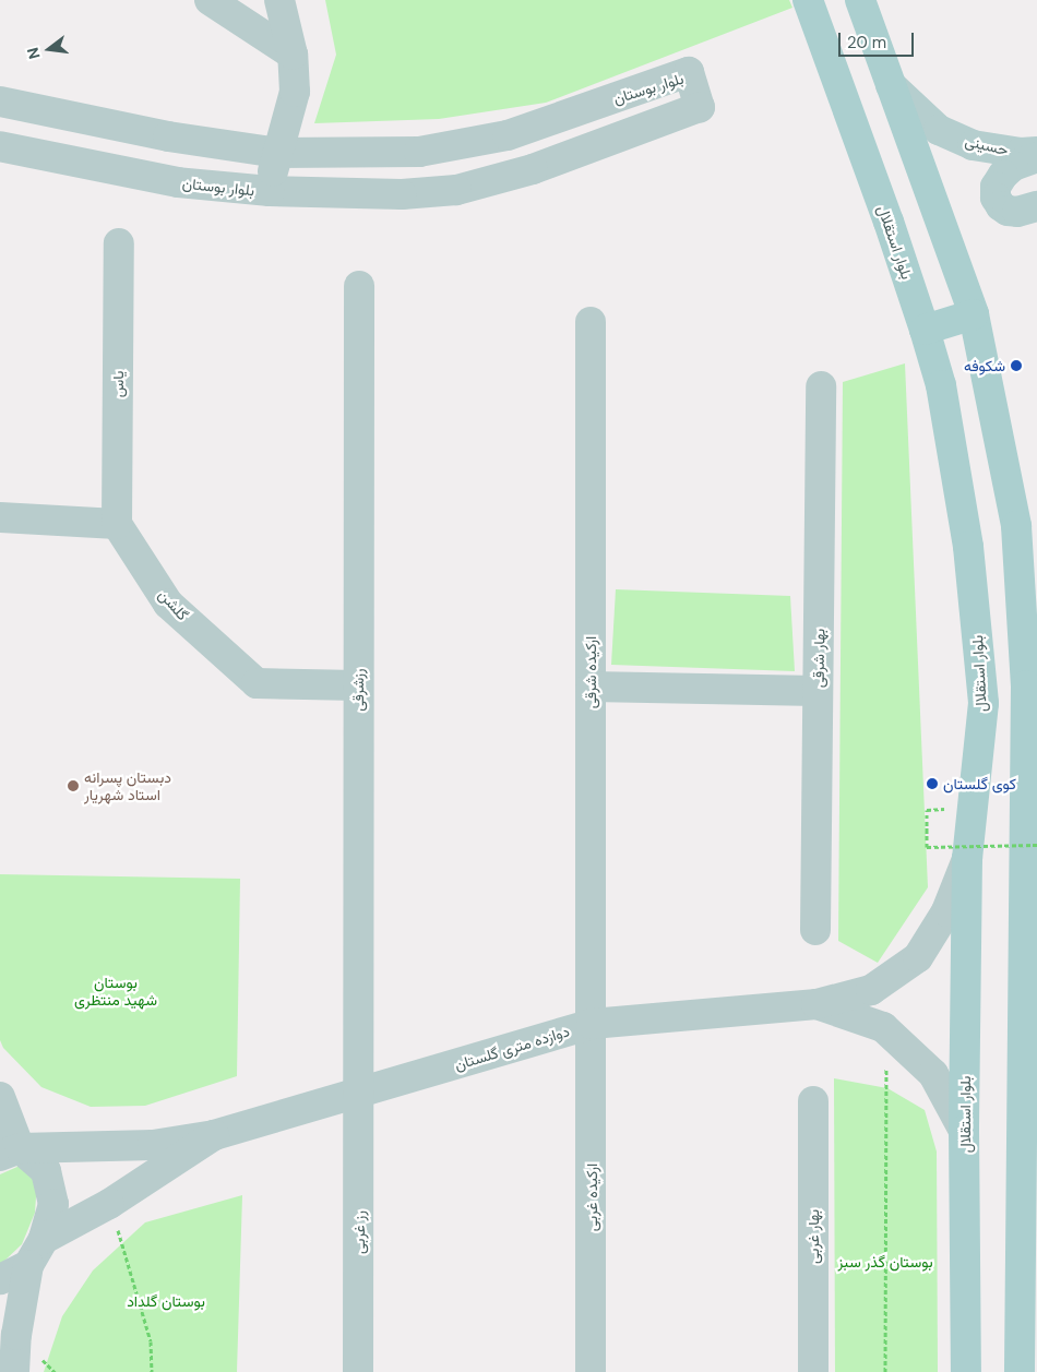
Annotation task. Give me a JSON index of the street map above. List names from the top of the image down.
{
  "streets": {
    "main road": ["حسینی", "بلوار استقلال"],
    "street": [
      "بلوار بوستان",
      "یاس",
      "گلشن",
      "بهار شرقی",
      "ارکیده شرقی",
      "رزشرقی",
      "دوازده متری گلستان",
      "ارکیده غربی",
      "رز غربی",
      "بهار غربی"
    ]
  },
  "crossings": [
    ["یاس", "گلشن"],
    ["گلشن", "رزشرقی"],
    ["ارکیده شرقی", "دوازده متری گلستان"],
    ["ارکیده شرقی", "ارکیده غربی"],
    ["رزشرقی", "دوازده متری گلستان"],
    ["رزشرقی", "رز غربی"],
    ["دوازده متری گلستان", "ارکیده غربی"],
    ["دوازده متری گلستان", "رز غربی"]
  ],
  "parks": ["بوستان شهید منتظری", "بوستان گذر سبز", "بوستان گلداد"],
  "places": ["شکوفه", "کوی گلستان", "دبستان پسرانه استاد شهريار"],
  "scale_bar": "20 m",
  "north": "left"
}
